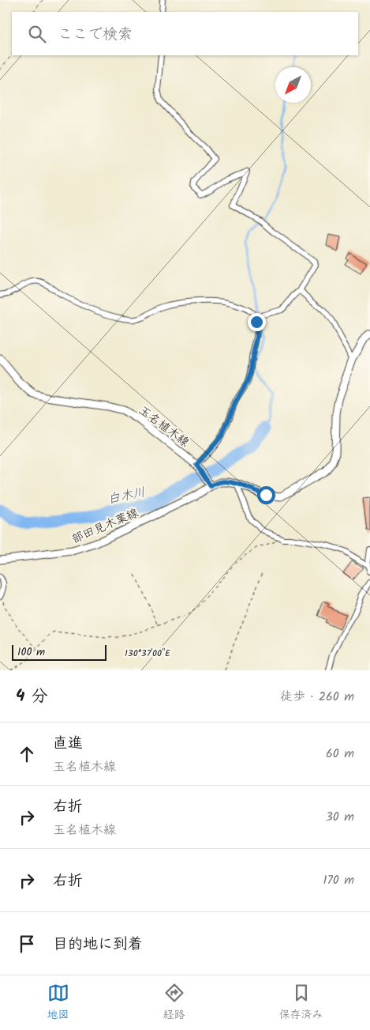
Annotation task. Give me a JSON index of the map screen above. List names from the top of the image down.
{
  "streets": {
    "main road": ["玉名植木線", "部田見木葉線"]
  },
  "crossings": [
    ["玉名植木線", "部田見木葉線"]
  ],
  "water": ["白木川"],
  "scale_bar": "100 m",
  "north": "bottom left",
  "page": {
    "search": "ここで検索",
    "scale": "100 m",
    "heading": ["4 分", "徒歩 · 260 m"],
    "list": [
      ["直進", "玉名植木線", "60 m"],
      ["右折", "玉名植木線", "30 m"],
      ["右折", "170 m"],
      "目的地に到着"
    ],
    "nav": ["地図", "経路", "保存済み"]
  },
  "coordinates": ["130°37'00\"E"]
}
